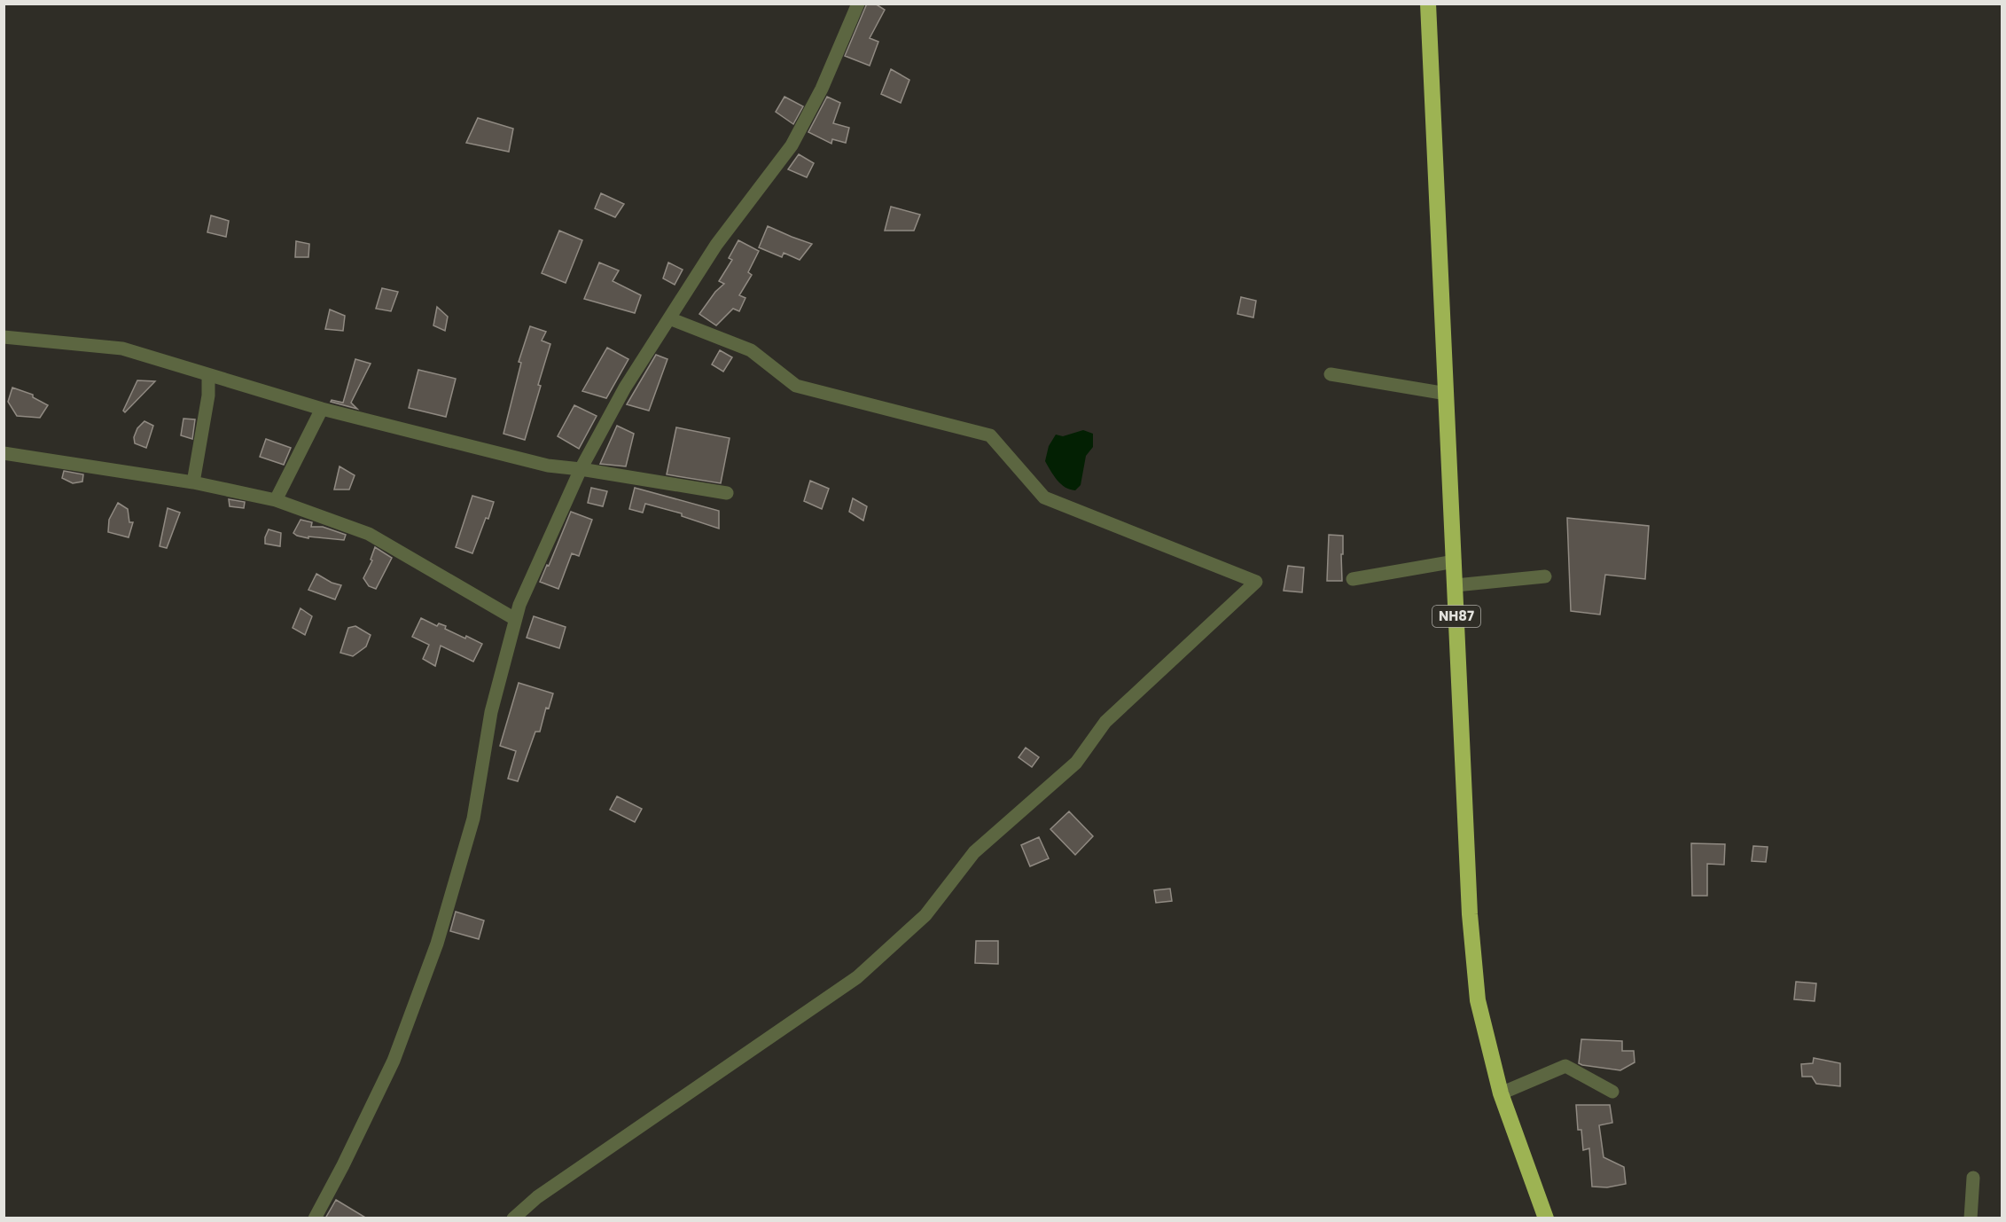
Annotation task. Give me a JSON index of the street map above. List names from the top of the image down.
{
  "streets": {
    "highway": ["NH87"]
  }
}
